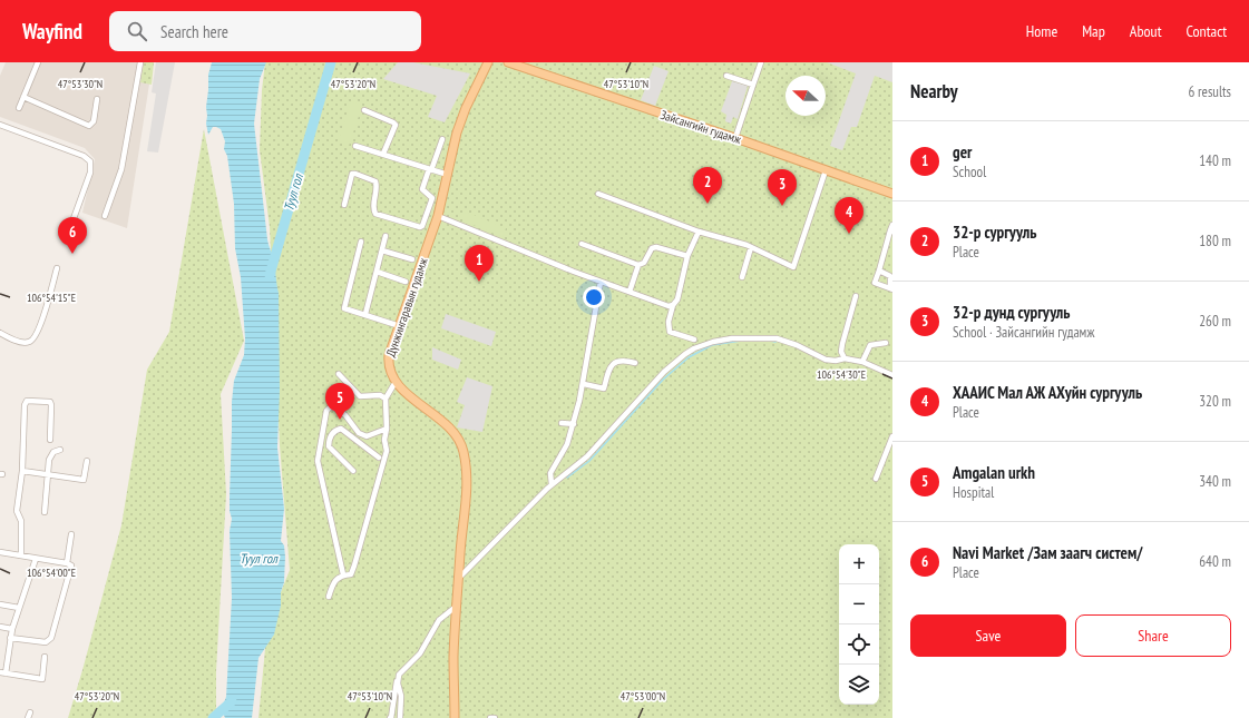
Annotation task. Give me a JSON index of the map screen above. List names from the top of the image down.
{
  "streets": {
    "main road": ["Зайсангийн гудамж", "Дүнжингаравын гудамж"]
  },
  "water": ["Туул гол"],
  "north": "left",
  "page": {
    "header": "Wayfind",
    "search": "Search here",
    "nav": [
      "Home",
      "Map",
      "About",
      "Contact"
    ],
    "heading": ["Nearby", "6 results"],
    "list": [
      {
        "mark": "1",
        "name": "ger",
        "note": "School",
        "value": "140 m"
      },
      {
        "mark": "2",
        "name": "32-р сургууль",
        "note": "Place",
        "value": "180 m"
      },
      {
        "mark": "3",
        "name": "32-р дунд сургууль",
        "note": "School · Зайсангийн гудамж",
        "value": "260 m"
      },
      {
        "mark": "4",
        "name": "ХААИС Мал АЖ АХуйн сургууль",
        "note": "Place",
        "value": "320 m"
      },
      {
        "mark": "5",
        "name": "Amgalan urkh",
        "note": "Hospital",
        "value": "340 m"
      },
      {
        "mark": "6",
        "name": "Navi Market /Зам заагч систем/",
        "note": "Place",
        "value": "640 m"
      }
    ],
    "pins": [
      "2",
      "3",
      "4",
      "6",
      "1",
      "5"
    ],
    "map_buttons": ["+", "−"],
    "buttons": ["Save", "Share"]
  },
  "coordinates": [
    "47°53'30\"N",
    "47°53'20\"N",
    "47°53'10\"N",
    "106°54'15\"E",
    "106°54'30\"E",
    "106°54'00\"E",
    "47°53'00\"N"
  ]
}
